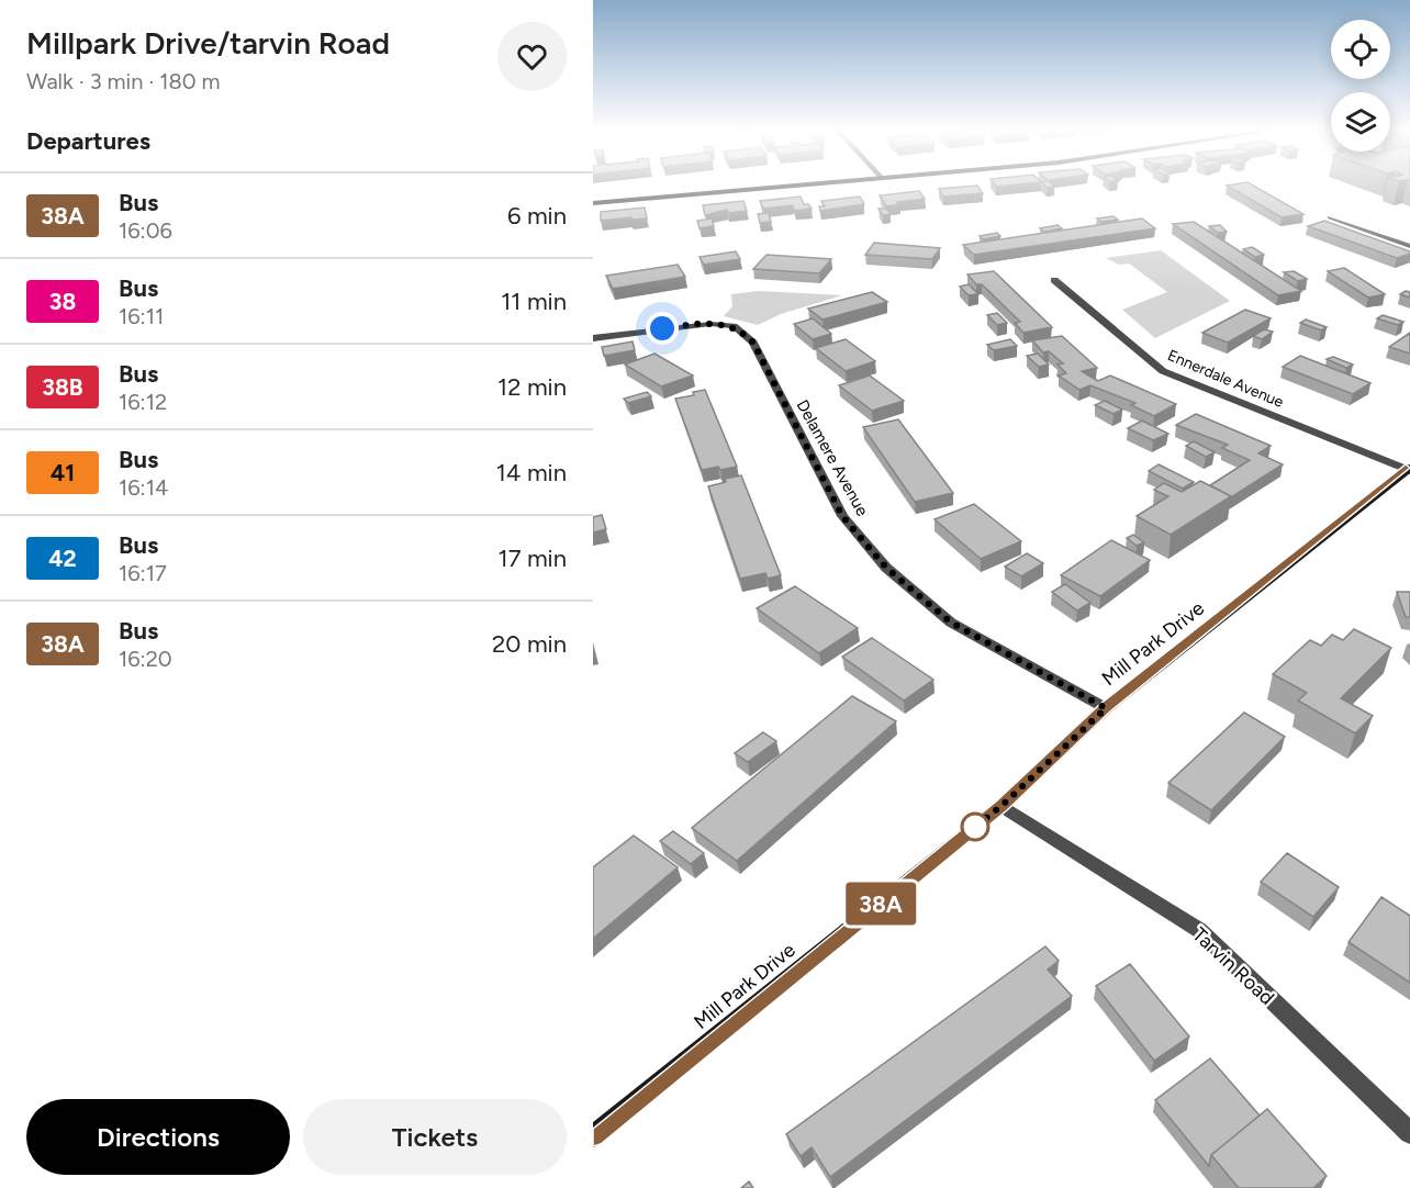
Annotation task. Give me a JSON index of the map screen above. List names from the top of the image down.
{
  "streets": {
    "street": [
      "Ennerdale Avenue",
      "Delamere Avenue",
      "Mill Park Drive",
      "Tarvin Road"
    ]
  },
  "crossings": [
    ["Ennerdale Avenue", "Mill Park Drive"],
    ["Delamere Avenue", "Mill Park Drive"],
    ["Mill Park Drive", "Tarvin Road"]
  ],
  "lines": ["bus line 38A"],
  "page": {
    "heading": [
      ["Millpark Drive/tarvin Road", "Walk · 3 min · 180 m"],
      "Departures"
    ],
    "on_map": "38A",
    "list": [
      {
        "mark": "38A",
        "name": "Bus",
        "note": "16:06",
        "value": "6 min"
      },
      {
        "mark": "38",
        "name": "Bus",
        "note": "16:11",
        "value": "11 min"
      },
      {
        "mark": "38B",
        "name": "Bus",
        "note": "16:12",
        "value": "12 min"
      },
      {
        "mark": "41",
        "name": "Bus",
        "note": "16:14",
        "value": "14 min"
      },
      {
        "mark": "42",
        "name": "Bus",
        "note": "16:17",
        "value": "17 min"
      },
      {
        "mark": "38A",
        "name": "Bus",
        "note": "16:20",
        "value": "20 min"
      }
    ],
    "buttons": ["Directions", "Tickets"]
  }
}
